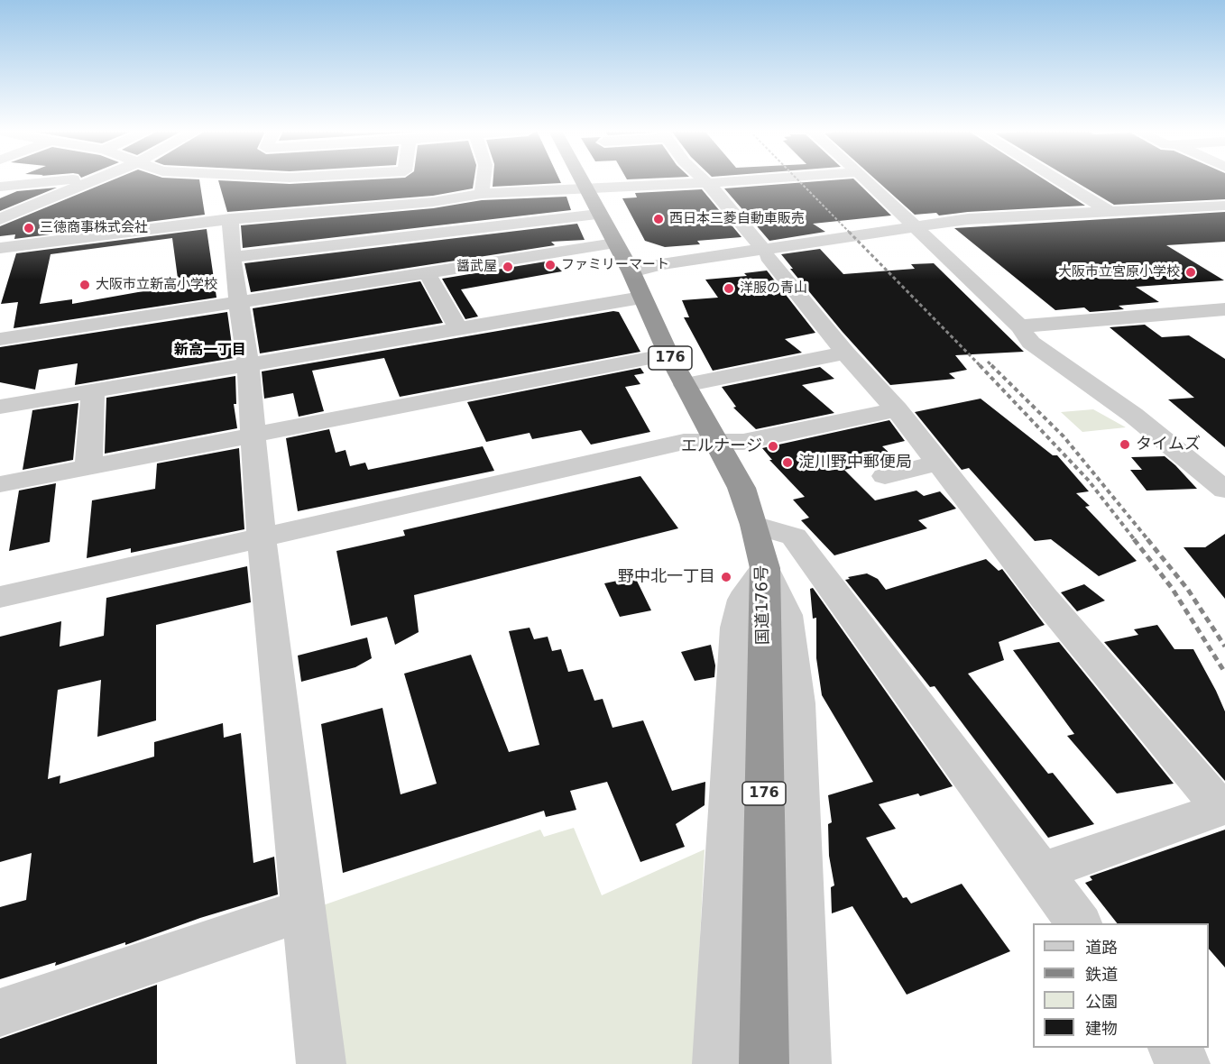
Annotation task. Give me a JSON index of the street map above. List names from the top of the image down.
{
  "streets": {
    "highway": ["176", "国道176号"]
  },
  "districts": ["新高一丁目"],
  "places": [
    "西日本三菱自動車販売",
    "三徳商事株式会社",
    "ファミリーマート",
    "醤武屋",
    "大阪市立宮原小学校",
    "大阪市立新高小学校",
    "洋服の青山",
    "タイムズ",
    "エルナージ",
    "淀川野中郵便局",
    "野中北一丁目"
  ],
  "legend": [
    "道路",
    "鉄道",
    "公園",
    "建物"
  ]
}
